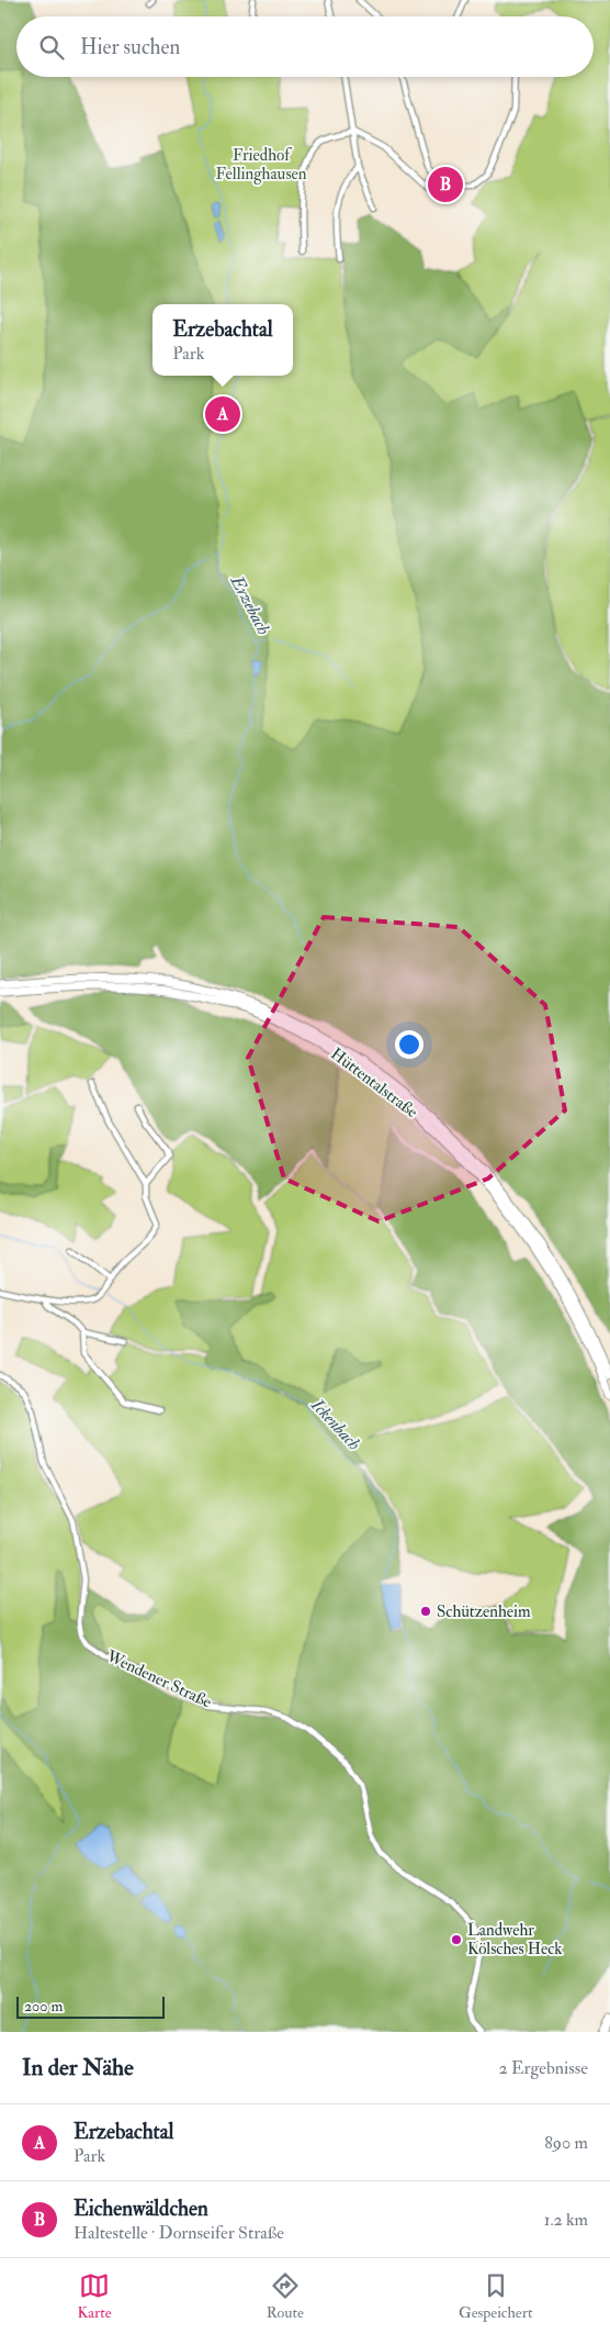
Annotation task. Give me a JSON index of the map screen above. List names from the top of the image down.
{
  "streets": {
    "highway": ["Hüttentalstraße"],
    "street": ["Wendener Straße"]
  },
  "water": ["Erzebach", "Ickenbach"],
  "parks": ["Friedhof Fellinghausen"],
  "places": ["Schützenheim", "Landwehr Kölsches Heck"],
  "scale_bar": "200 m",
  "page": {
    "search": "Hier suchen",
    "pins": ["B", "A"],
    "popup": ["Erzebachtal", "Park"],
    "scale": "200 m",
    "heading": ["In der Nähe", "2 Ergebnisse"],
    "list": [
      {
        "mark": "A",
        "name": "Erzebachtal",
        "note": "Park",
        "value": "890 m"
      },
      {
        "mark": "B",
        "name": "Eichenwäldchen",
        "note": "Haltestelle · Dornseifer Straße",
        "value": "1.2 km"
      }
    ],
    "nav": ["Karte", "Route", "Gespeichert"]
  }
}
